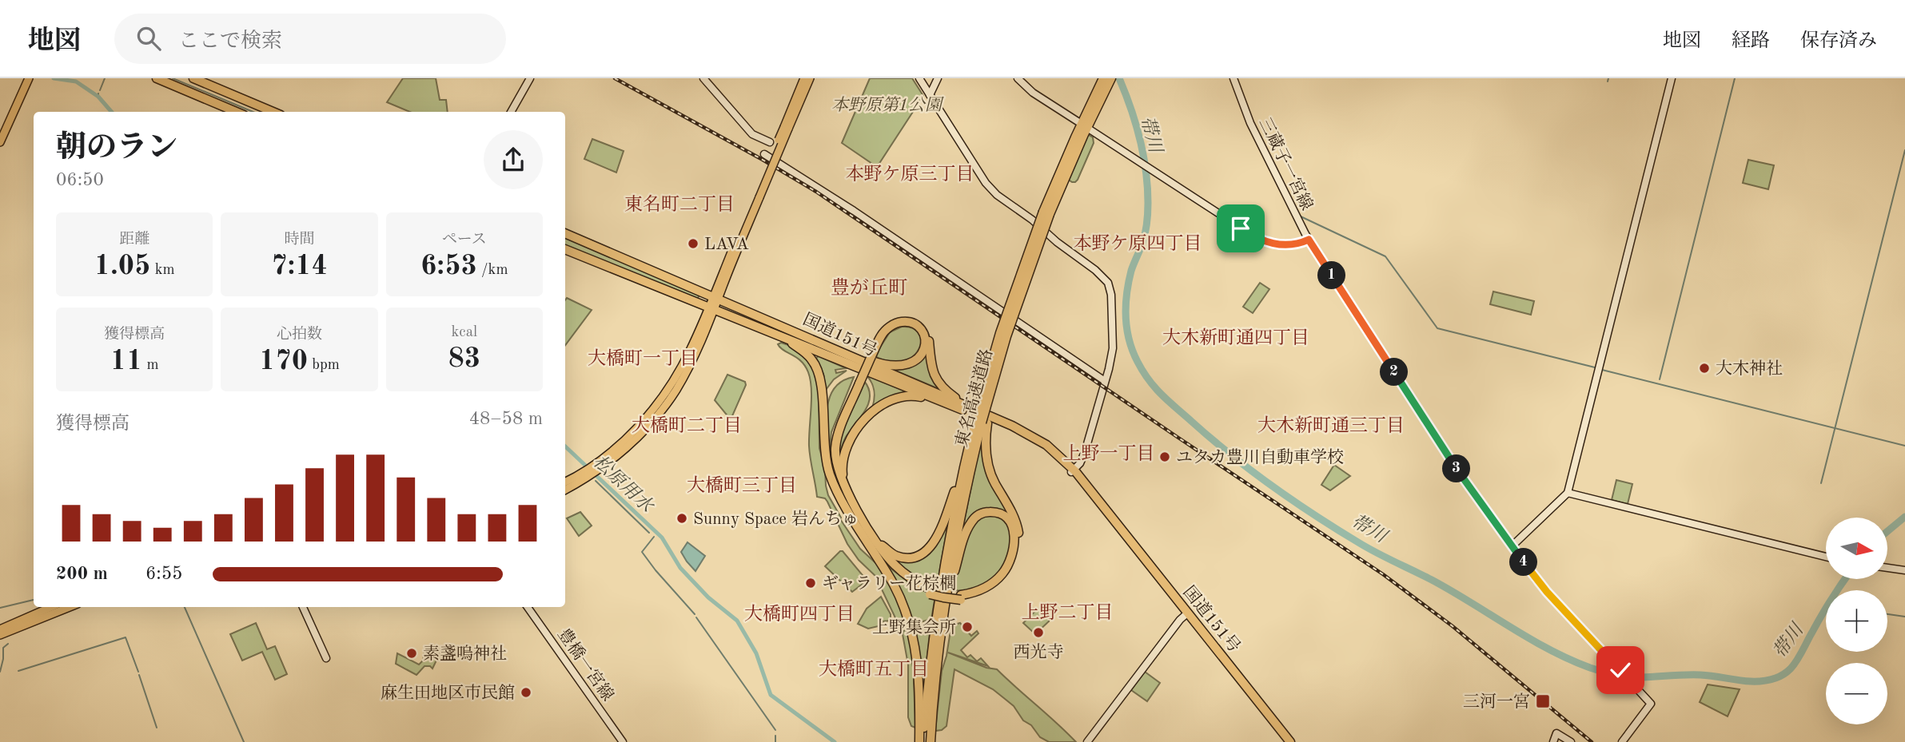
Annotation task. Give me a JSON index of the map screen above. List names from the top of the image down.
{
  "streets": {
    "highway": ["国道151号", "東名高速道路"],
    "street": ["三蔵子一宮線", "豊橋一宮線"]
  },
  "districts": [
    "本野ケ原三丁目",
    "東名町二丁目",
    "本野ケ原四丁目",
    "豊が丘町",
    "大木新町通四丁目",
    "大橋町一丁目",
    "大橋町二丁目",
    "大木新町通三丁目",
    "上野一丁目",
    "大橋町三丁目",
    "上野二丁目",
    "大橋町四丁目",
    "大橋町五丁目"
  ],
  "water": ["帯川", "松原用水"],
  "parks": ["本野原第1公園"],
  "places": {
    "other": [
      "LAVA",
      "大木神社",
      "ユタカ豊川自動車学校",
      "Sunny Space 岩んちゅ",
      "ギャラリー花棕櫚",
      "上野集会所",
      "西光寺",
      "素盞嗚神社",
      "麻生田地区市民館"
    ],
    "transit": ["三河一宮"]
  },
  "north": "right",
  "page": {
    "header": "地図",
    "search": "ここで検索",
    "nav": ["地図", "経路", "保存済み"],
    "heading": ["朝のラン", "06:50"],
    "stats": [
      ["距離", "1.05 km"],
      ["時間", "7:14"],
      ["ペース", "6:53 /km"],
      ["獲得標高", "11 m"],
      ["心拍数", "170 bpm"],
      ["kcal", "83"]
    ],
    "pins": [
      "1",
      "2",
      "3",
      "4"
    ],
    "chart": ["獲得標高", "48–58 m"],
    "map_buttons": ["+", "−"],
    "list": [
      {
        "name": "200 m",
        "note": "6:55"
      }
    ]
  }
}
